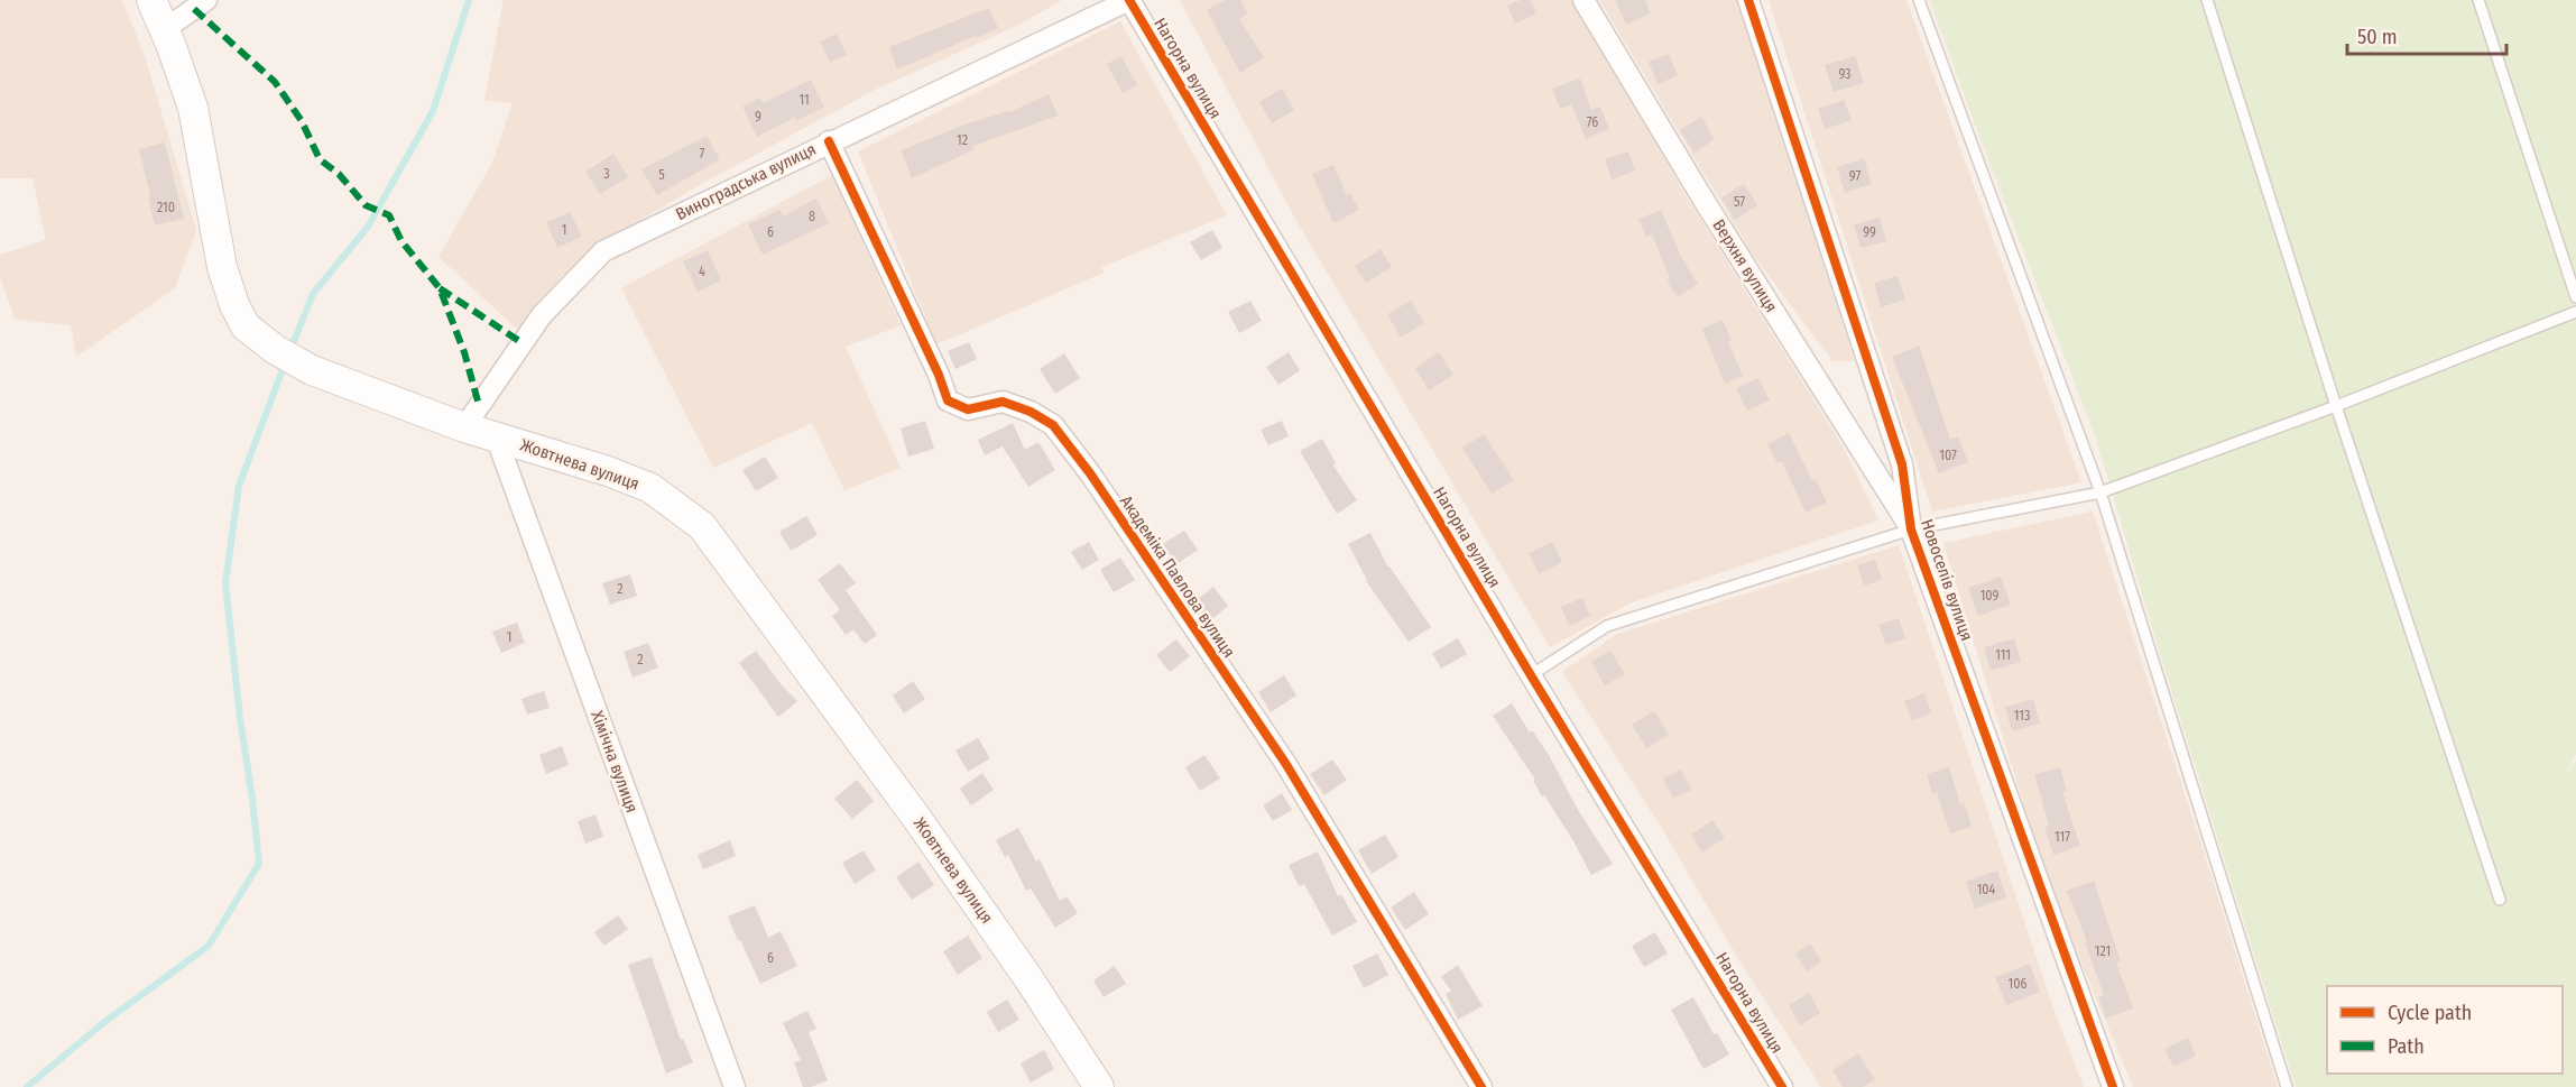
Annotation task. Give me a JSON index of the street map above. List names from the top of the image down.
{
  "streets": {
    "main road": ["Жовтнева вулиця"],
    "street": [
      "Нагорна вулиця",
      "Виноградська вулиця",
      "Верхня вулиця",
      "Академіка Павлова вулиця",
      "Новоселів вулиця",
      "Хімічна вулиця"
    ]
  },
  "crossings": [
    ["Нагорна вулиця", "Виноградська вулиця"],
    ["Виноградська вулиця", "Жовтнева вулиця"],
    ["Виноградська вулиця", "Академіка Павлова вулиця"],
    ["Верхня вулиця", "Новоселів вулиця"],
    ["Жовтнева вулиця", "Хімічна вулиця"]
  ],
  "house_numbers": [
    "93",
    "11",
    "9",
    "76",
    "12",
    "7",
    "3",
    "5",
    "97",
    "57",
    "210",
    "8",
    "1",
    "6",
    "99",
    "4",
    "107",
    "2",
    "109",
    "1",
    "111",
    "2",
    "113",
    "117",
    "104",
    "121",
    "6",
    "106"
  ],
  "legend": ["Cycle path", "Path"],
  "scale_bar": "50 m"
}
